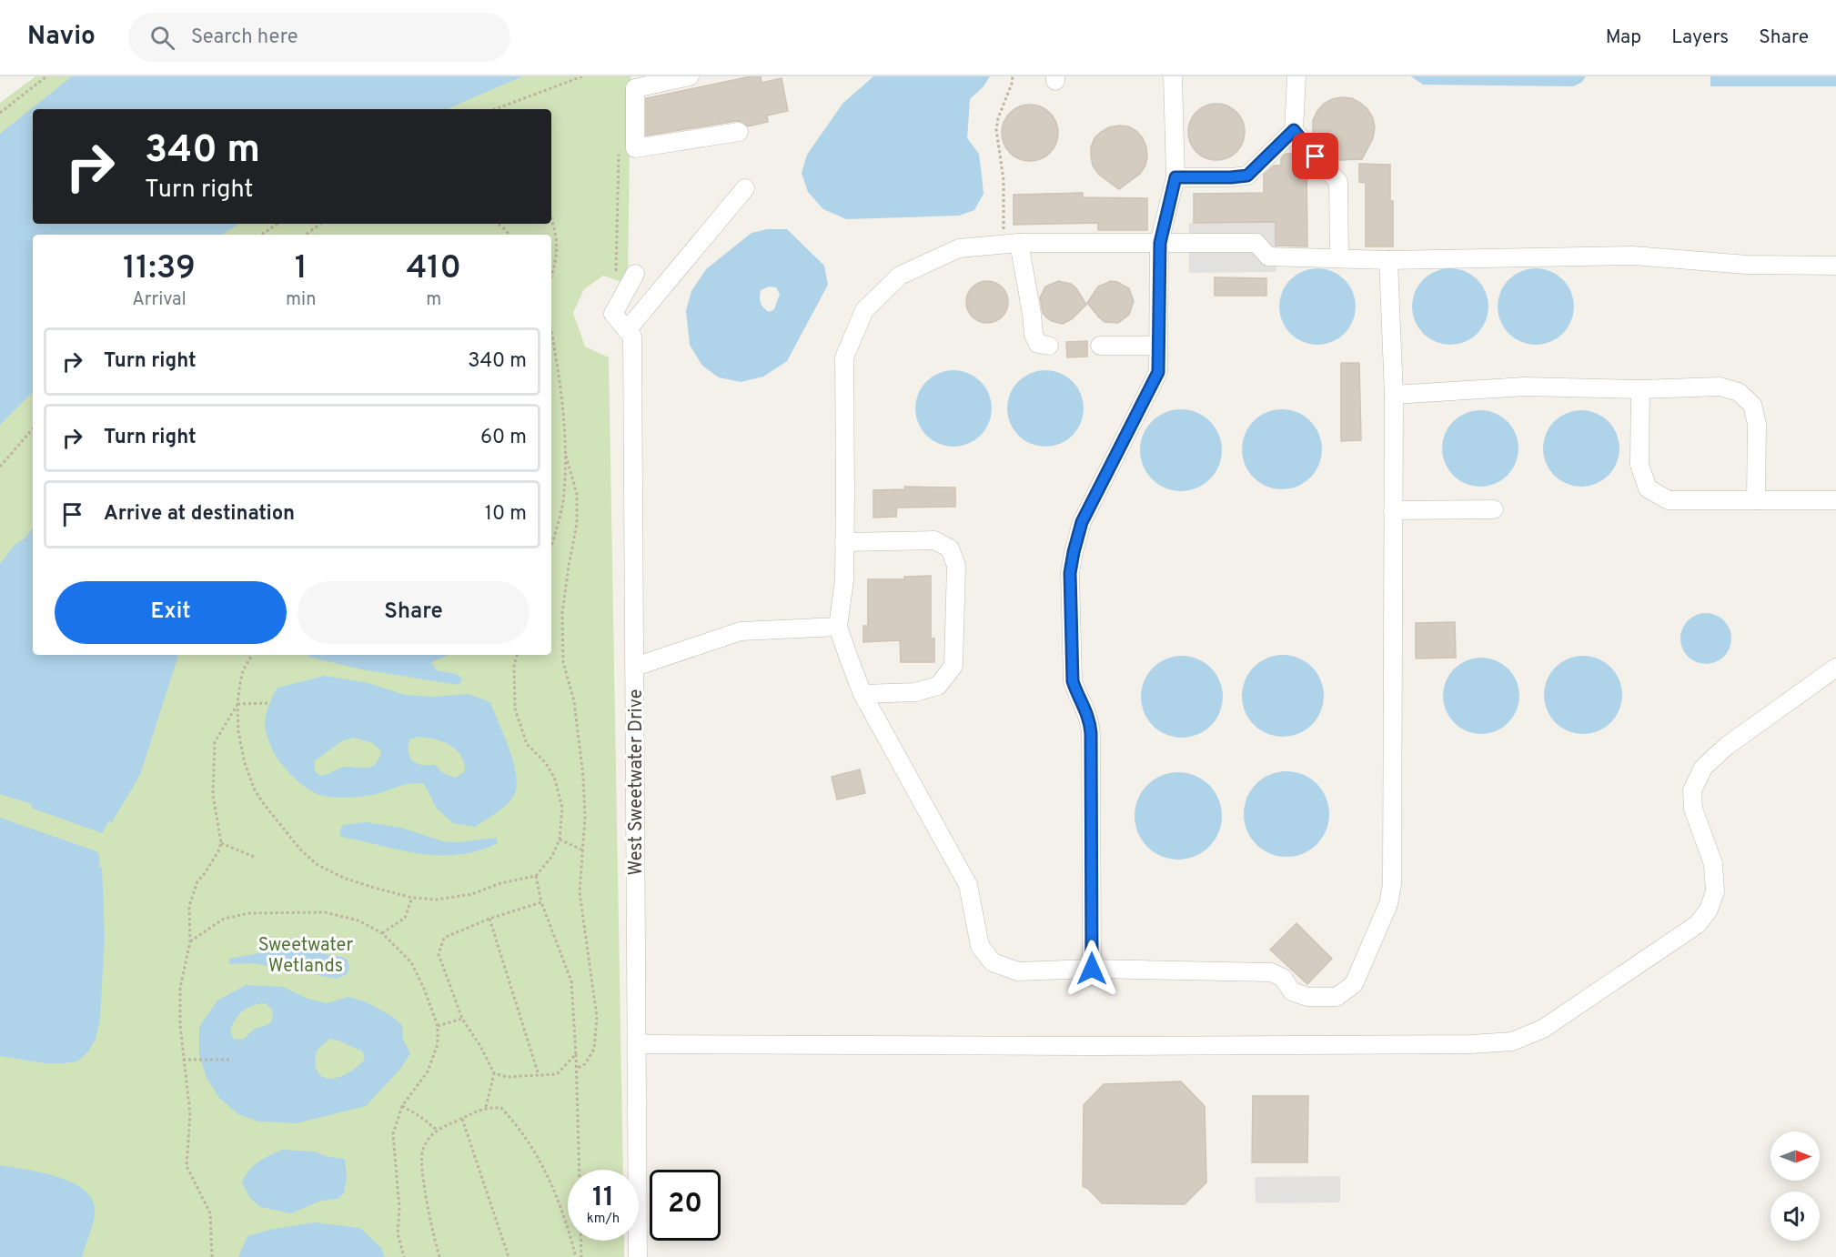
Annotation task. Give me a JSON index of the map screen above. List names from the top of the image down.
{
  "streets": {
    "street": ["West Sweetwater Drive"]
  },
  "parks": ["Sweetwater Wetlands"],
  "north": "right",
  "page": {
    "header": "Navio",
    "search": "Search here",
    "nav": ["Map", "Layers", "Share"],
    "turn": ["340 m", "Turn right"],
    "eta": [
      "11:39",
      "Arrival",
      "1",
      "min",
      "410",
      "m"
    ],
    "list": [
      {
        "name": "Turn right",
        "value": "340 m"
      },
      {
        "name": "Turn right",
        "value": "60 m"
      },
      {
        "name": "Arrive at destination",
        "value": "10 m"
      }
    ],
    "buttons": ["Exit", "Share"],
    "speed": "11 km/h",
    "limit": "20"
  }
}
